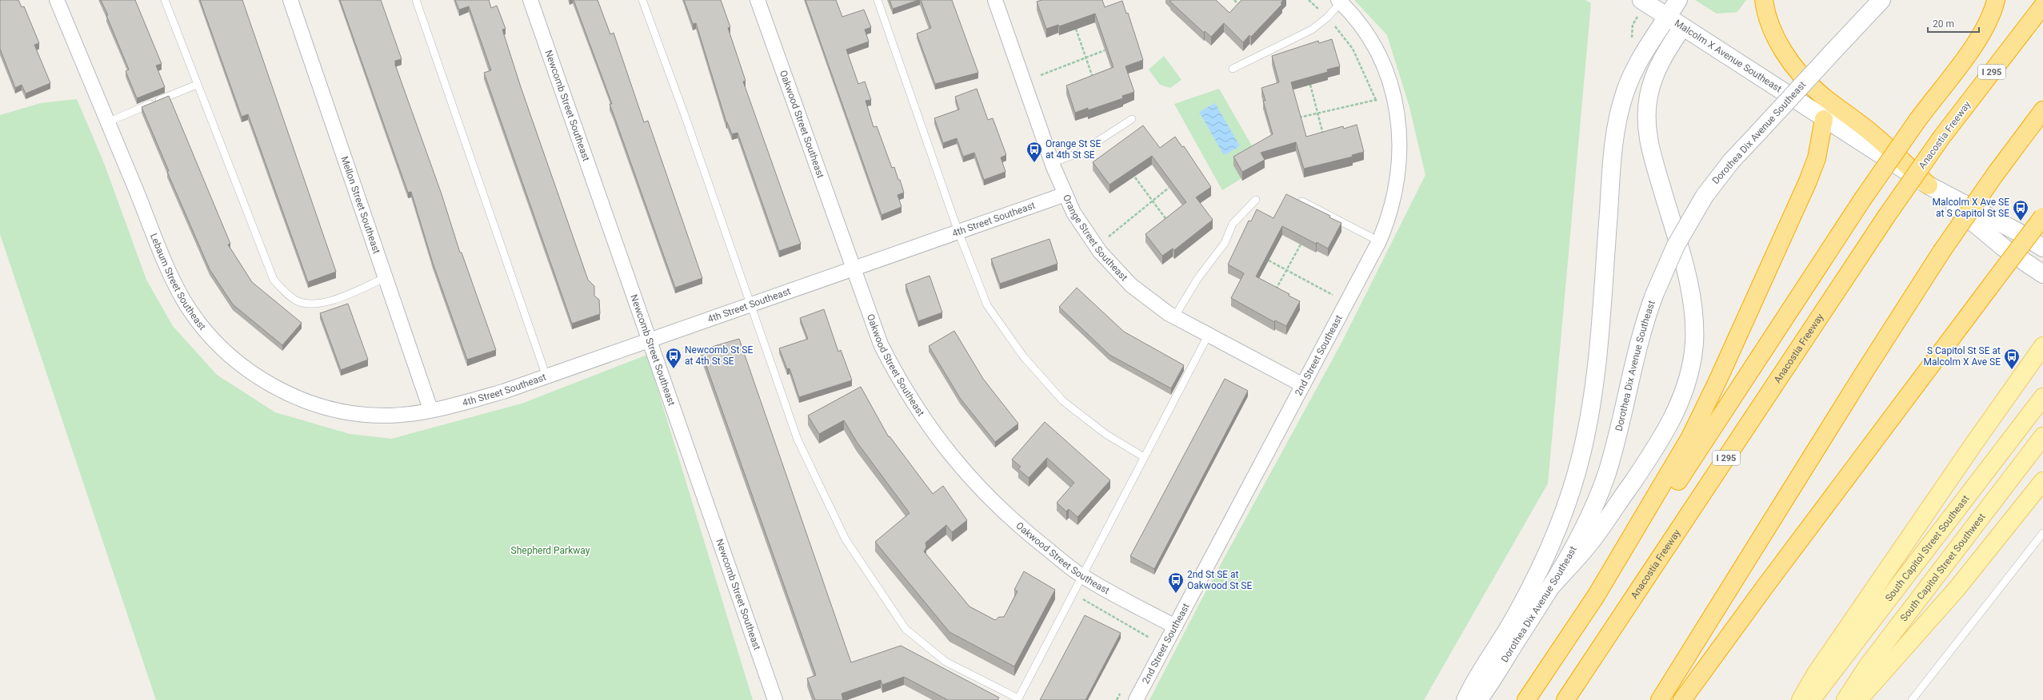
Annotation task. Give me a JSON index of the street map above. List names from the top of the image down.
{
  "streets": {
    "highway": ["I 295", "Anacostia Freeway"],
    "main road": [
      "Malcolm X Avenue Southeast",
      "Dorothea Dix Avenue Southeast",
      "South Capitol Street Southeast",
      "South Capitol Street Southwest"
    ],
    "street": [
      "Newcomb Street Southeast",
      "Oakwood Street Southeast",
      "Mellon Street Southeast",
      "4th Street Southeast",
      "Orange Street Southeast",
      "Lebaum Street Southeast",
      "2nd Street Southeast"
    ]
  },
  "crossings": [
    ["Newcomb Street Southeast", "4th Street Southeast"],
    ["Oakwood Street Southeast", "4th Street Southeast"],
    ["Oakwood Street Southeast", "2nd Street Southeast"],
    ["Mellon Street Southeast", "4th Street Southeast"],
    ["Mellon Street Southeast", "Lebaum Street Southeast"],
    ["4th Street Southeast", "Orange Street Southeast"],
    ["4th Street Southeast", "Lebaum Street Southeast"],
    ["Orange Street Southeast", "2nd Street Southeast"]
  ],
  "parks": ["Shepherd Parkway"],
  "places": {
    "bus stop": [
      "Orange St SE at 4th St SE",
      "Malcolm X Ave SE at S Capitol St SE",
      "Newcomb St SE at 4th St SE",
      "S Capitol St SE at Malcolm X Ave SE",
      "2nd St SE at Oakwood St SE"
    ]
  },
  "scale_bar": "20 m"
}
